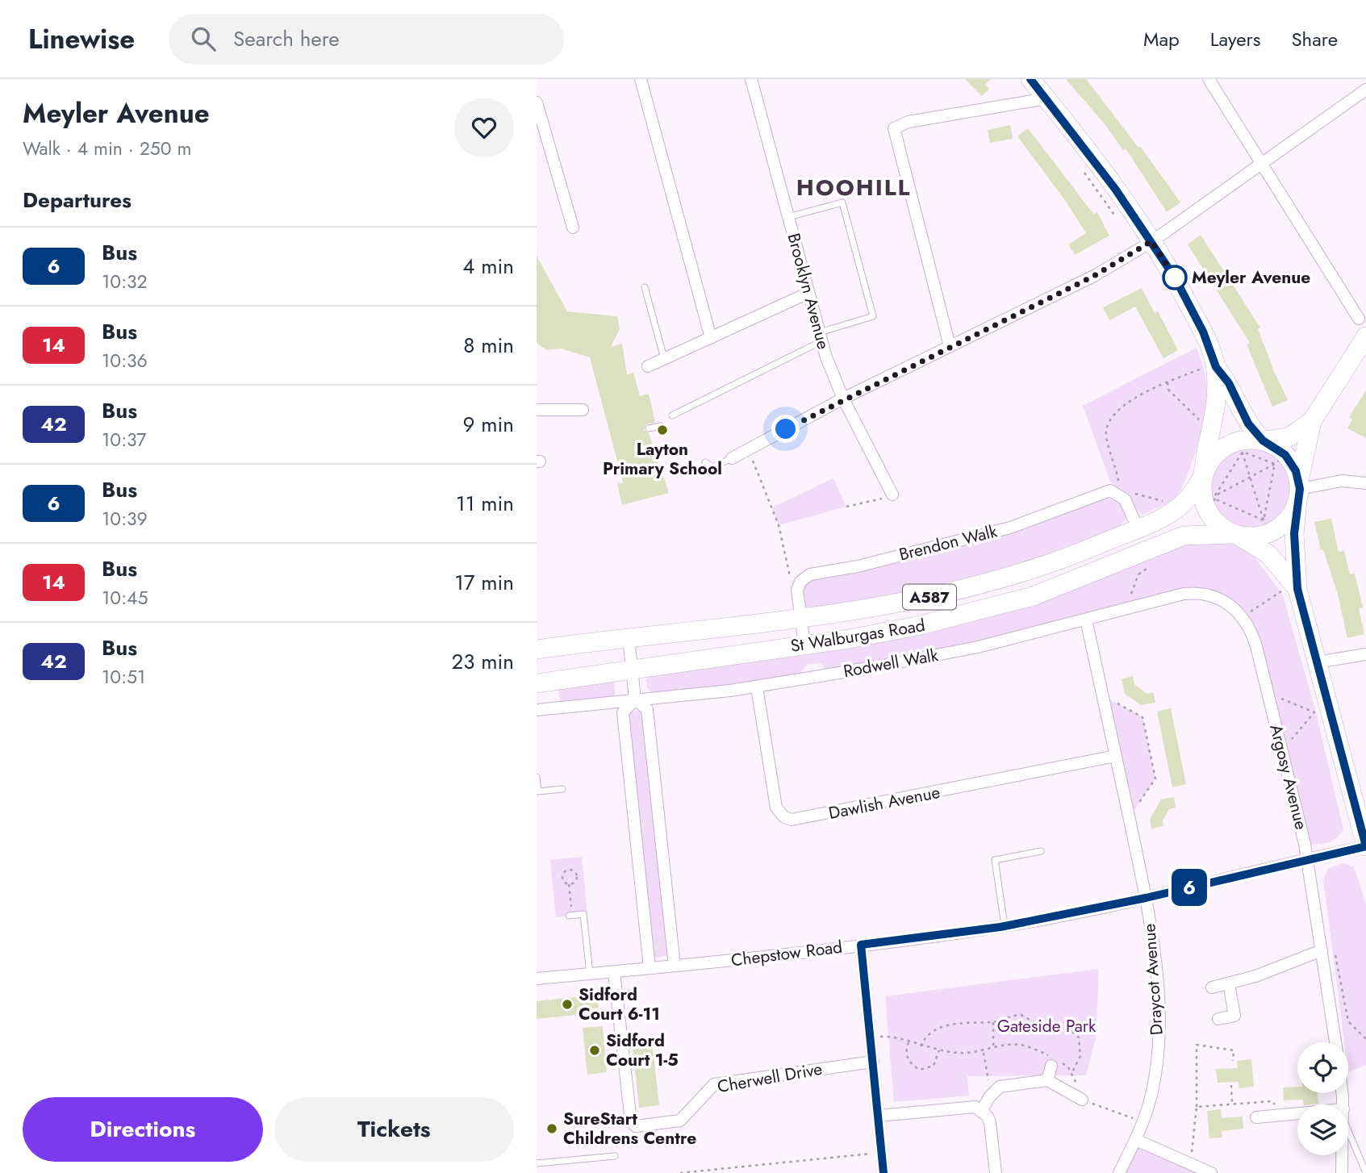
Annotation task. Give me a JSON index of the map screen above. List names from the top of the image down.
{
  "streets": {
    "main road": ["A587", "St Walburgas Road"],
    "street": [
      "Brooklyn Avenue",
      "Brendon Walk",
      "Rodwell Walk",
      "Argosy Avenue",
      "Dawlish Avenue",
      "Chepstow Road",
      "Draycot Avenue",
      "Cherwell Drive"
    ]
  },
  "crossings": [
    ["Rodwell Walk", "Argosy Avenue"],
    ["Rodwell Walk", "Dawlish Avenue"],
    ["Rodwell Walk", "Draycot Avenue"],
    ["Argosy Avenue", "Chepstow Road"],
    ["Dawlish Avenue", "Draycot Avenue"],
    ["Chepstow Road", "Draycot Avenue"],
    ["Chepstow Road", "Cherwell Drive"]
  ],
  "districts": ["HOOHILL"],
  "parks": ["Gateside Park"],
  "places": [
    "Meyler Avenue",
    "Layton Primary School",
    "Sidford Court 6-11",
    "Sidford Court 1-5",
    "SureStart Childrens Centre"
  ],
  "lines": ["bus line 6"],
  "page": {
    "header": "Linewise",
    "search": "Search here",
    "nav": ["Map", "Layers", "Share"],
    "heading": [
      ["Meyler Avenue", "Walk · 4 min · 250 m"],
      "Departures"
    ],
    "on_map": "6",
    "list": [
      {
        "mark": "6",
        "name": "Bus",
        "note": "10:32",
        "value": "4 min"
      },
      {
        "mark": "14",
        "name": "Bus",
        "note": "10:36",
        "value": "8 min"
      },
      {
        "mark": "42",
        "name": "Bus",
        "note": "10:37",
        "value": "9 min"
      },
      {
        "mark": "6",
        "name": "Bus",
        "note": "10:39",
        "value": "11 min"
      },
      {
        "mark": "14",
        "name": "Bus",
        "note": "10:45",
        "value": "17 min"
      },
      {
        "mark": "42",
        "name": "Bus",
        "note": "10:51",
        "value": "23 min"
      }
    ],
    "buttons": ["Directions", "Tickets"]
  }
}
